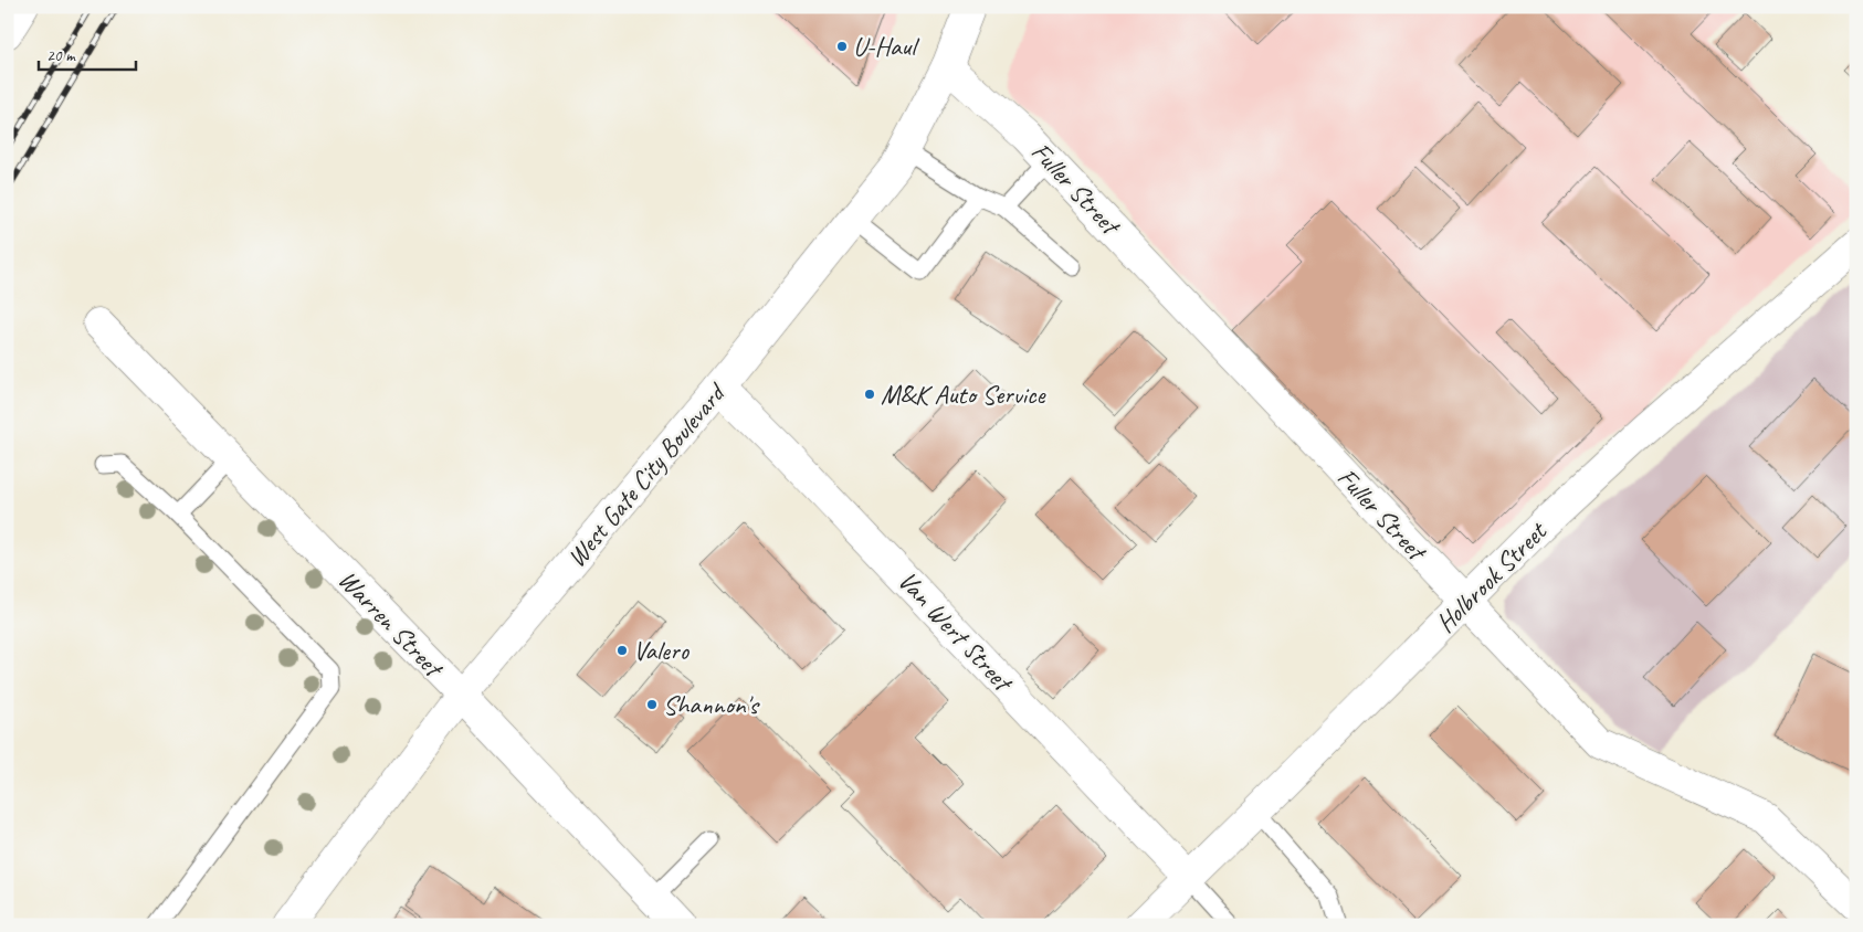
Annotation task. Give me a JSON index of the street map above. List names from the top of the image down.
{
  "streets": {
    "street": [
      "Fuller Street",
      "West Gate City Boulevard",
      "Holbrook Street",
      "Warren Street",
      "Van Wert Street"
    ]
  },
  "crossings": [
    ["Fuller Street", "West Gate City Boulevard"],
    ["Fuller Street", "Holbrook Street"],
    ["West Gate City Boulevard", "Warren Street"],
    ["West Gate City Boulevard", "Van Wert Street"],
    ["Holbrook Street", "Van Wert Street"]
  ],
  "places": [
    "U-Haul",
    "M&K Auto Service",
    "Valero",
    "Shannon's"
  ],
  "scale_bar": "20 m"
}
